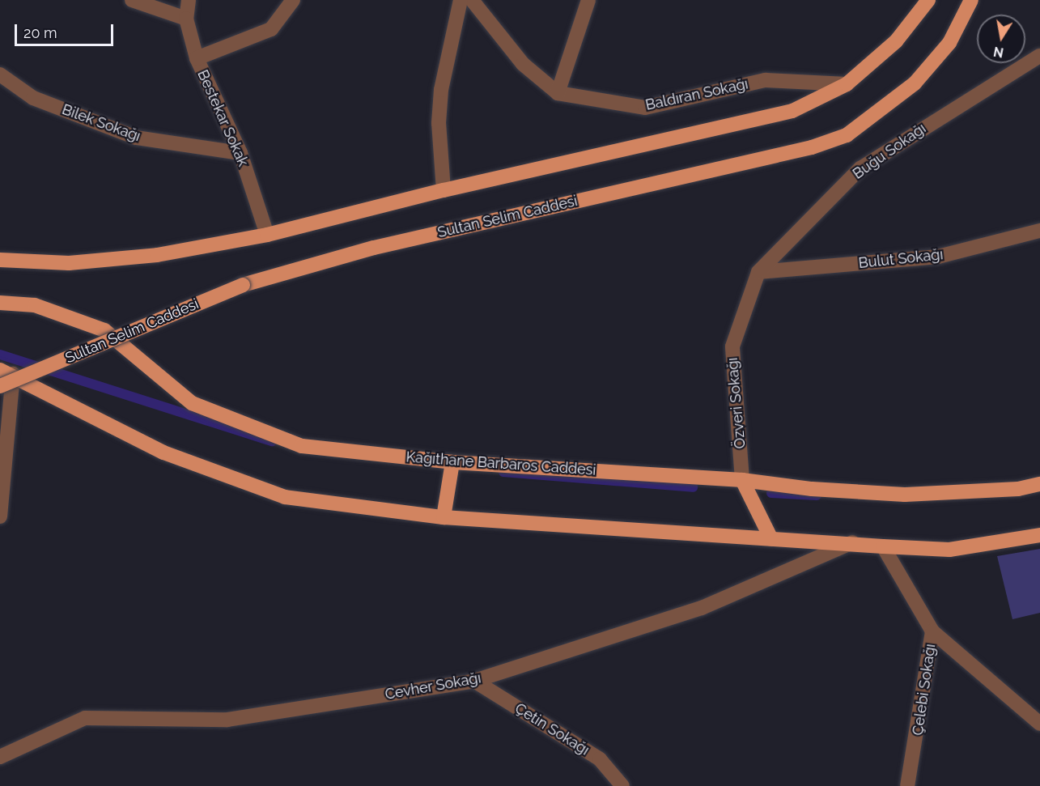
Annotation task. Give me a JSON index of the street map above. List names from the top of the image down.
{
  "streets": {
    "main road": ["Sultan Selim Caddesi", "Kağıthane Barbaros Caddesi"],
    "street": [
      "Baldıran Sokağı",
      "Bestekar Sokak",
      "Bilek Sokağı",
      "Buğu Sokağı",
      "Bulut Sokağı",
      "Özveri Sokağı",
      "Cevher Sokağı",
      "Çelebi Sokağı",
      "Çetin Sokağı"
    ]
  },
  "crossings": [
    ["Bestekar Sokak", "Bilek Sokağı"],
    ["Buğu Sokağı", "Bulut Sokağı"],
    ["Buğu Sokağı", "Özveri Sokağı"],
    ["Bulut Sokağı", "Özveri Sokağı"],
    ["Özveri Sokağı", "Kağıthane Barbaros Caddesi"],
    ["Cevher Sokağı", "Çetin Sokağı"]
  ],
  "scale_bar": "20 m",
  "north": "bottom"
}
